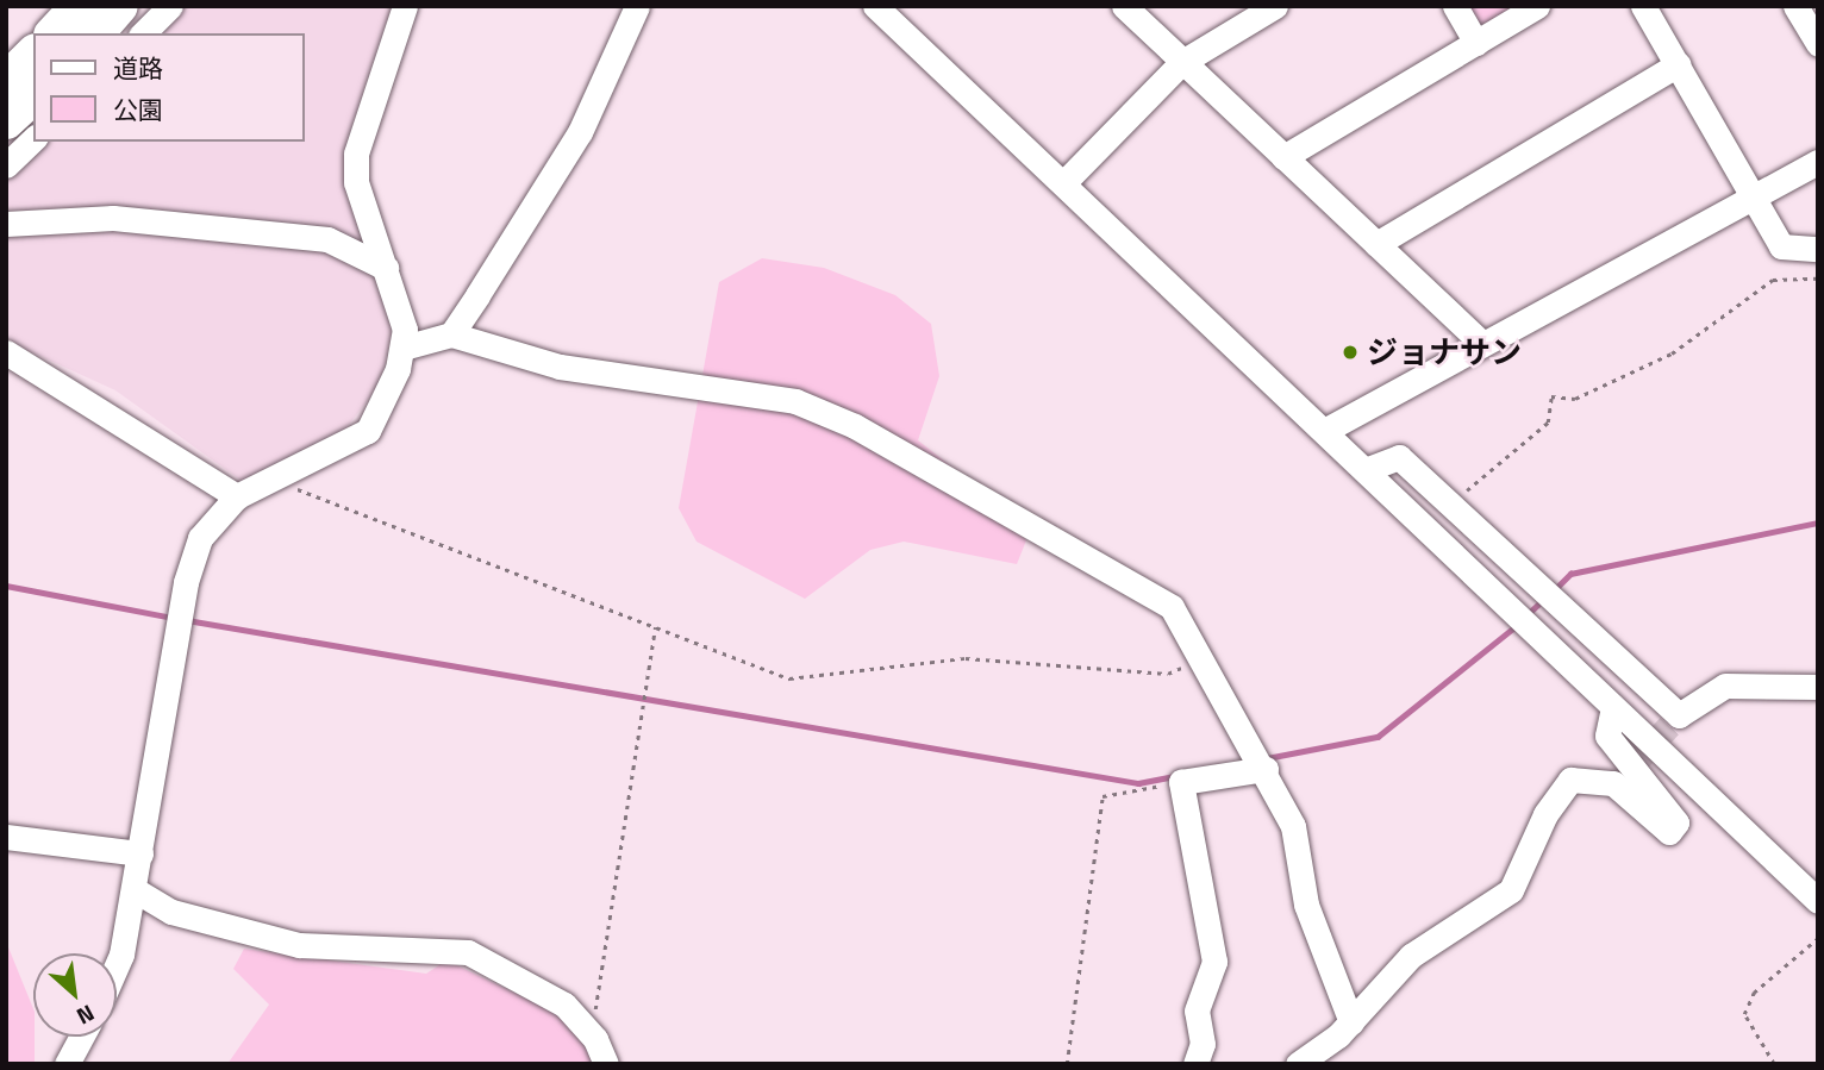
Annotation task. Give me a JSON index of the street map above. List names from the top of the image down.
{
  "places": ["ジョナサン"],
  "legend": ["道路", "公園"],
  "north": "bottom right"
}
